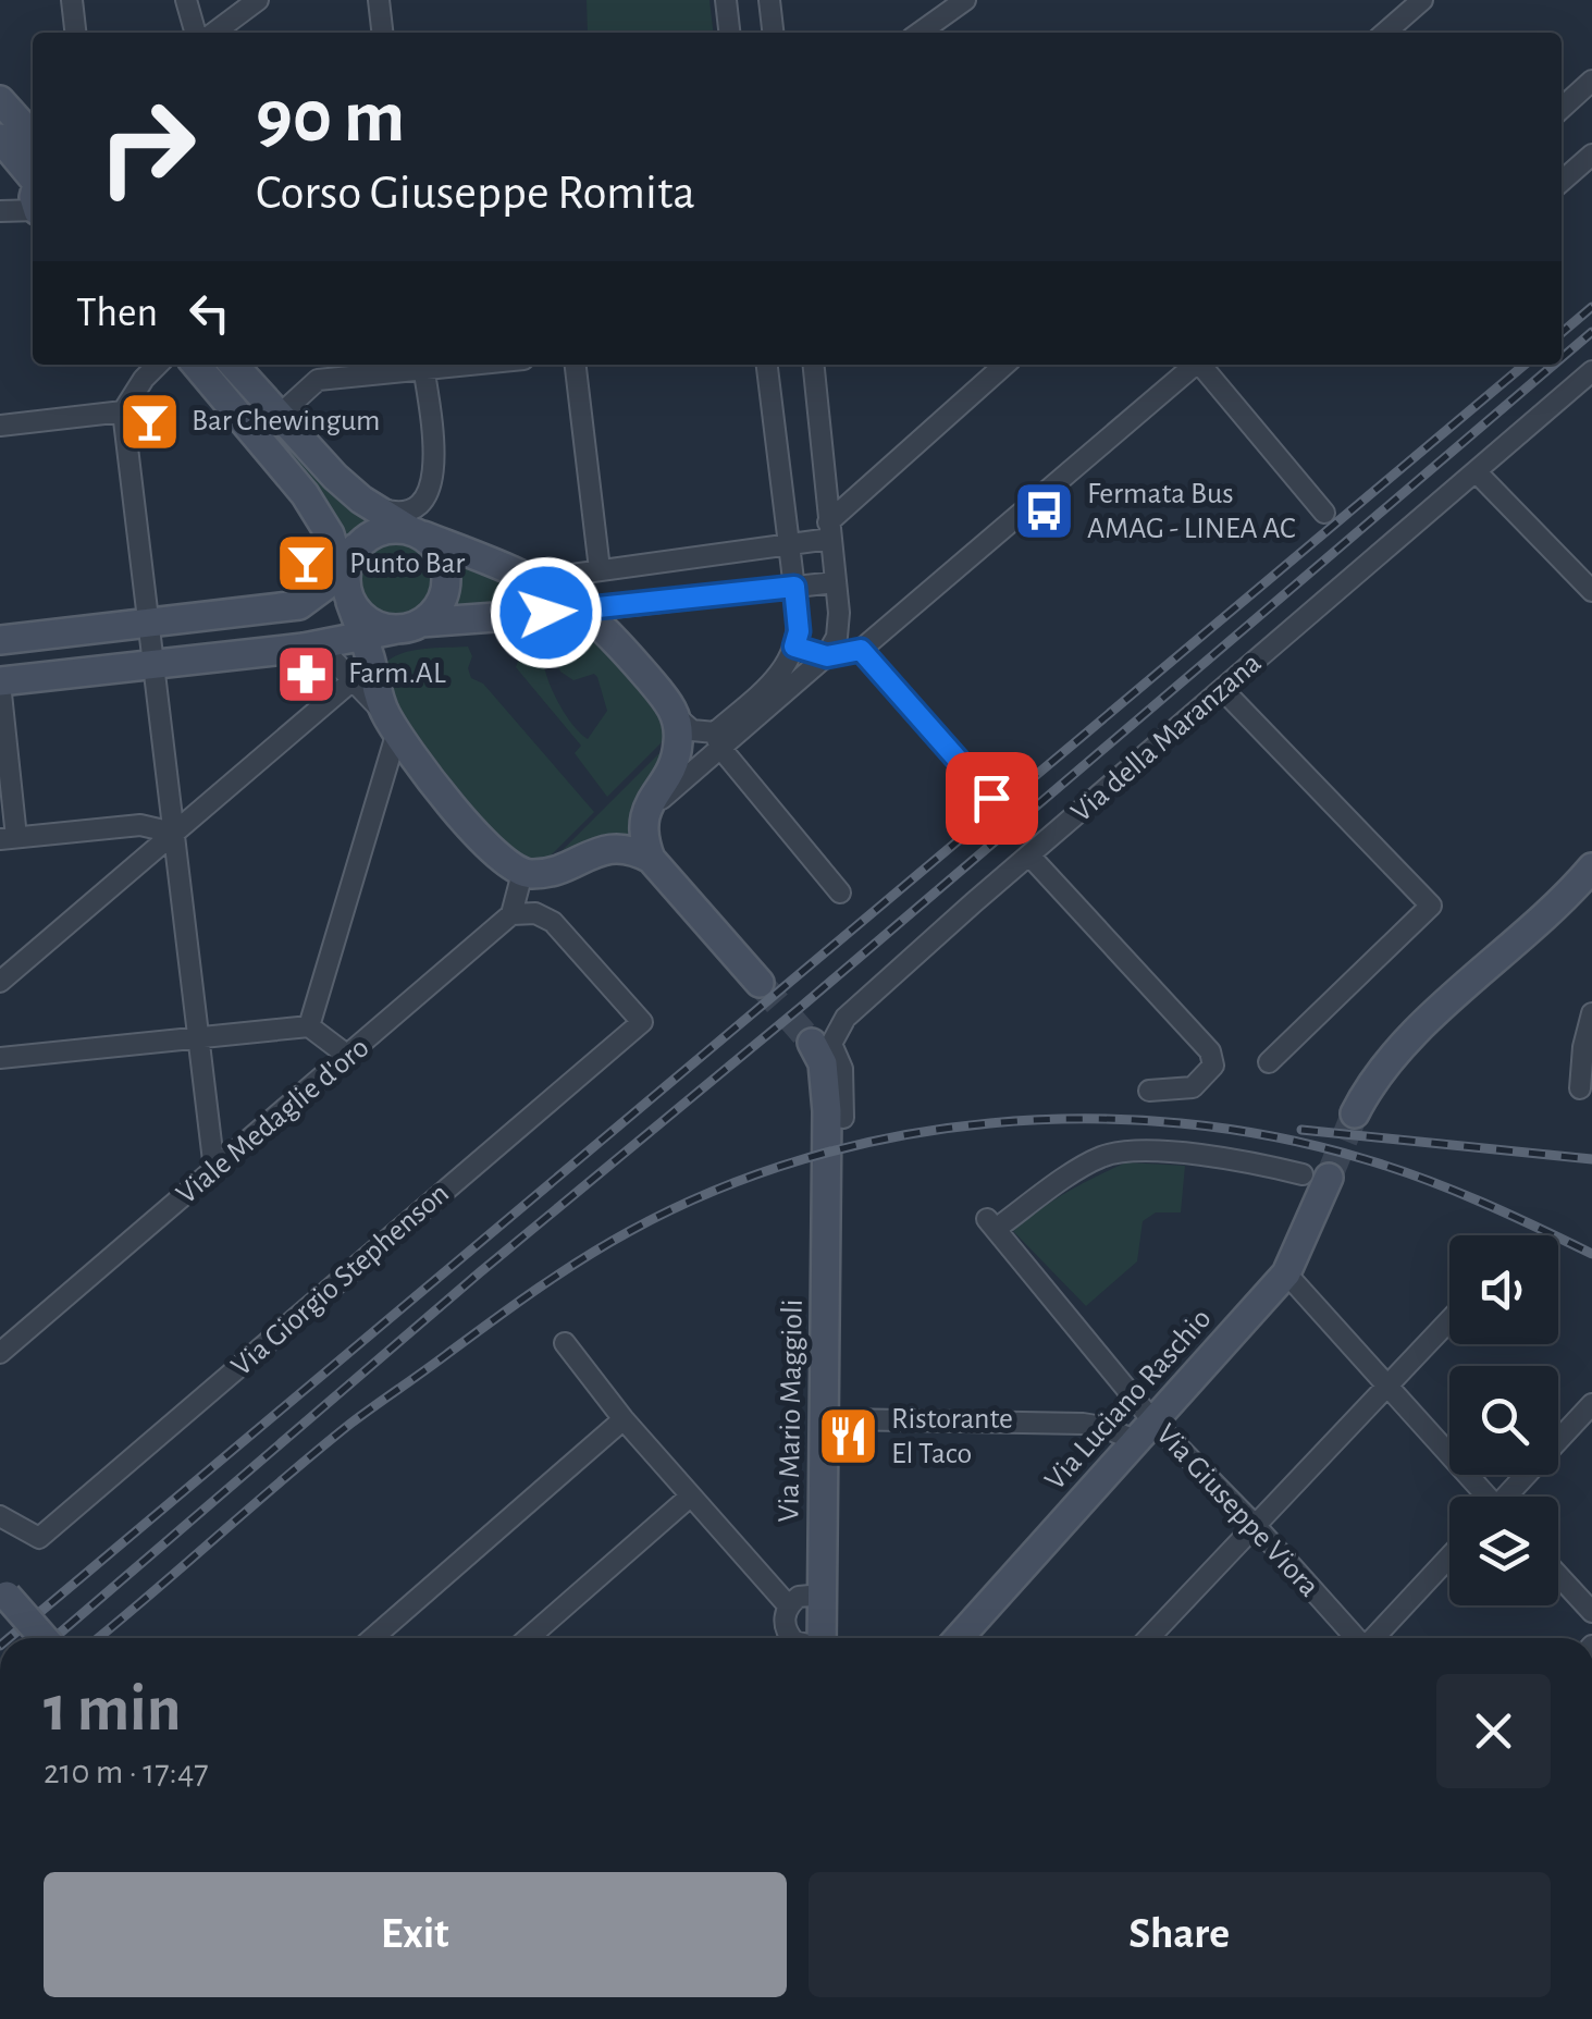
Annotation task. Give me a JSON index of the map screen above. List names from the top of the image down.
{
  "streets": {
    "street": [
      "Via della Maranzana",
      "Viale Medaglie d'oro",
      "Via Giorgio Stephenson",
      "Via Luciano Raschio",
      "Via Mario Maggioli",
      "Via Giuseppe Viora"
    ]
  },
  "crossings": [
    ["Viale Medaglie d'oro", "Via Giorgio Stephenson"],
    ["Via Luciano Raschio", "Via Giuseppe Viora"]
  ],
  "places": {
    "bar": ["Bar Chewingum", "Punto Bar"],
    "bus stop": ["Fermata Bus AMAG - LINEA AC"],
    "pharmacy": ["Farm.AL"],
    "restaurant": ["Ristorante El Taco"]
  },
  "page": {
    "turn": ["90 m", "Corso Giuseppe Romita"],
    "then": "Then",
    "heading": ["1 min", "210 m · 17:47"],
    "buttons": ["Exit", "Share"]
  }
}
